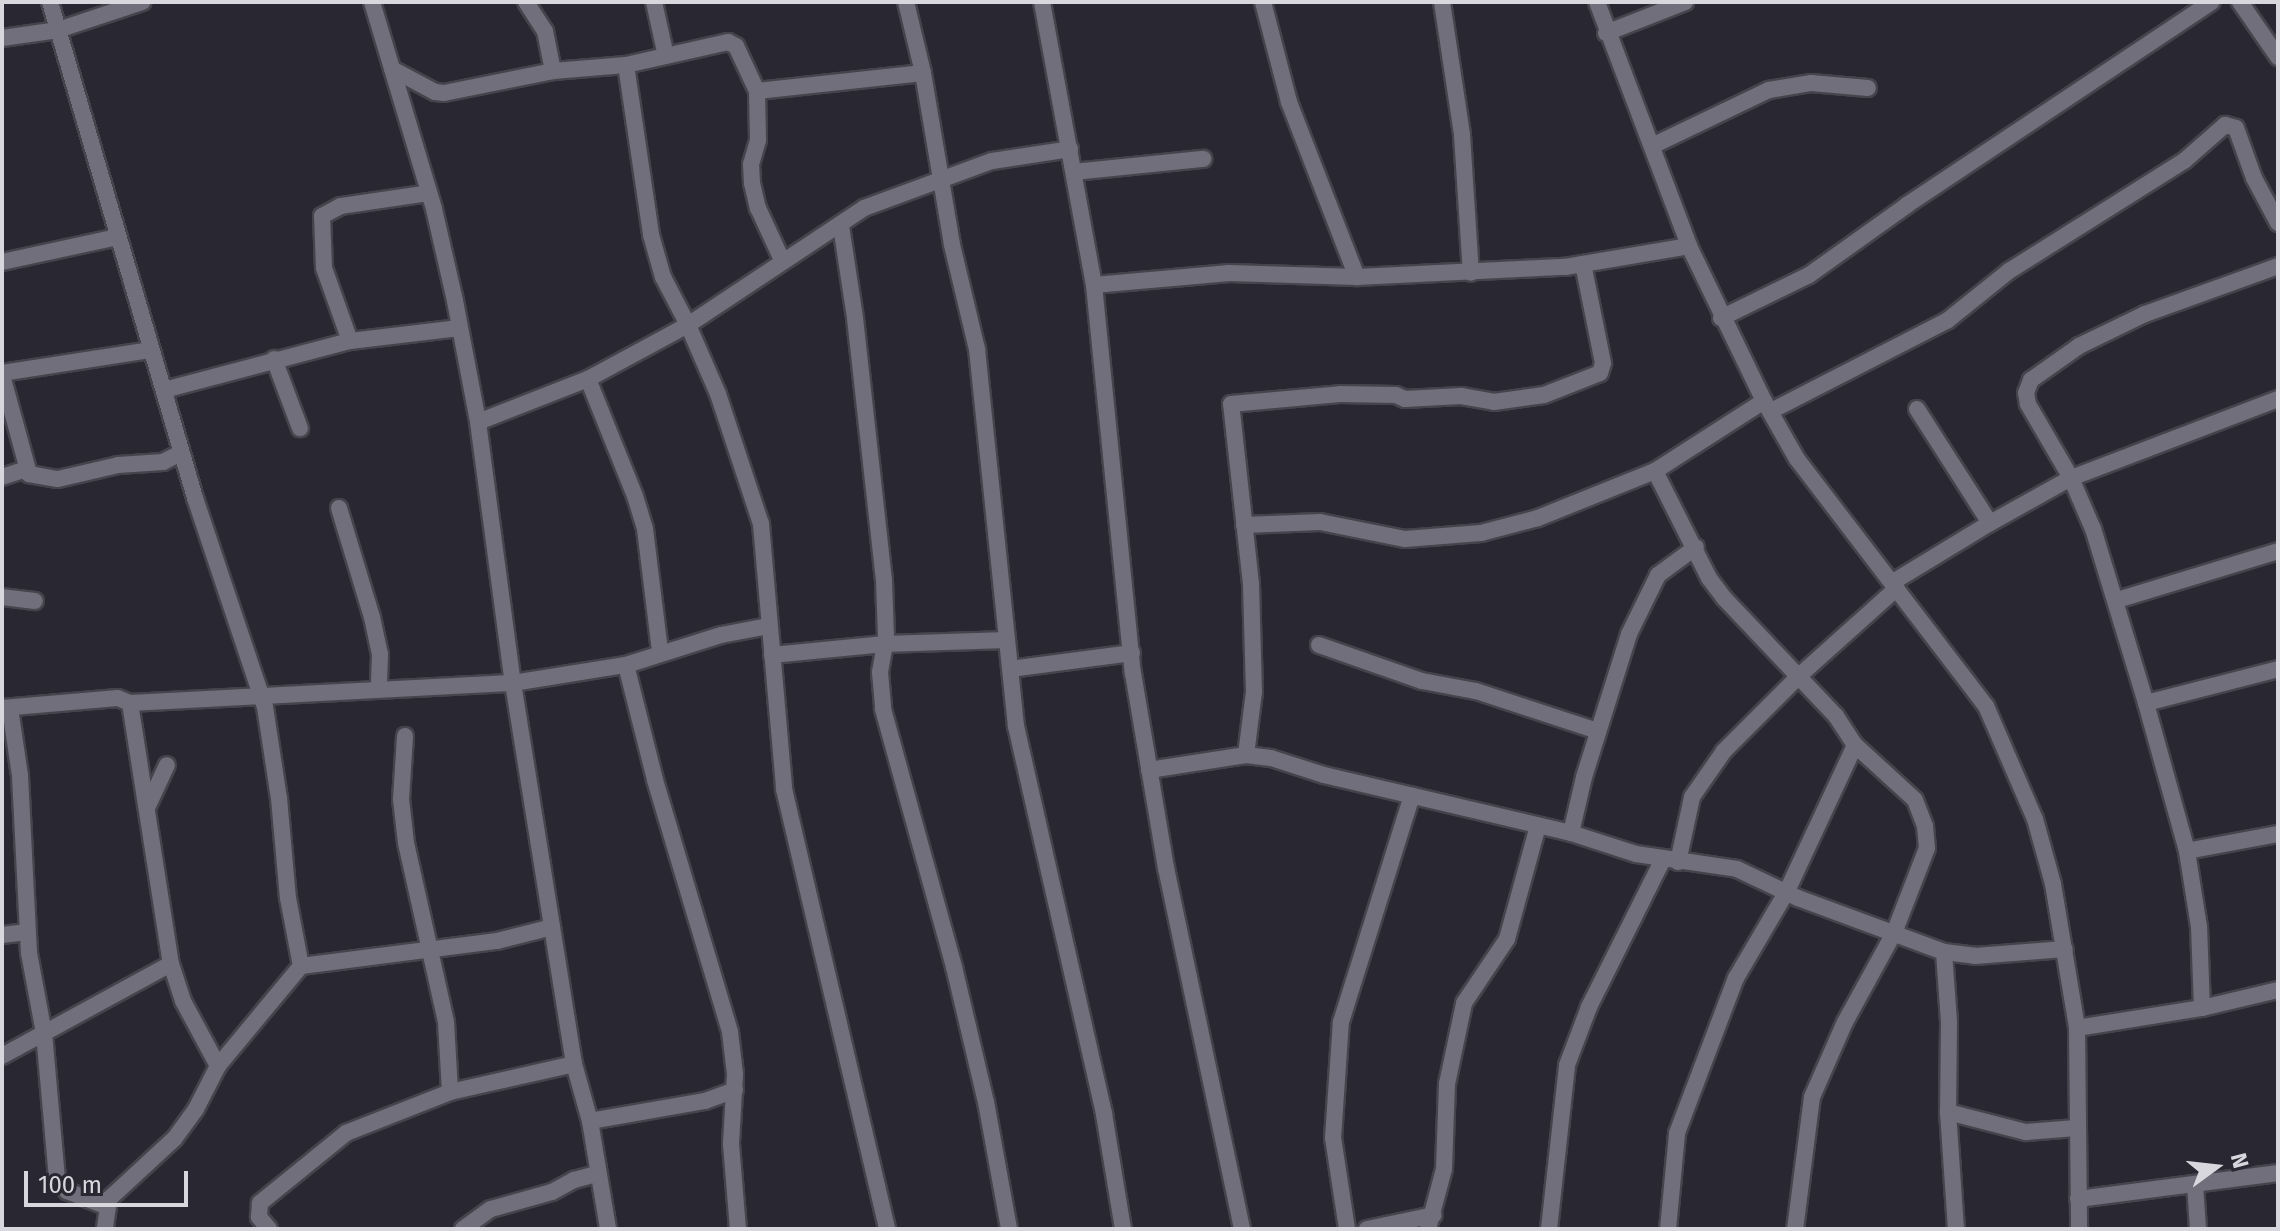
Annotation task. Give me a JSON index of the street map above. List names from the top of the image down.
{
  "scale_bar": "100 m",
  "north": "right"
}
